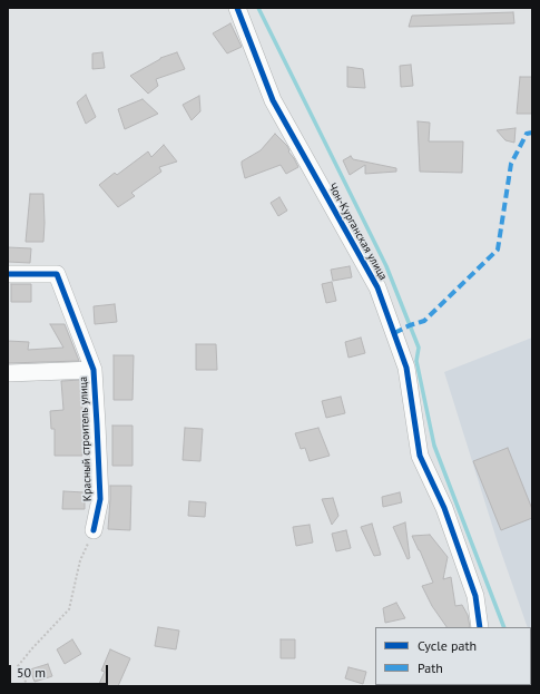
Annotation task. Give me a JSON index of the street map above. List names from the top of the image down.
{
  "streets": {
    "street": ["Чон-Курганская улица", "Красный строитель улица"]
  },
  "legend": ["Cycle path", "Path"],
  "scale_bar": "50 m"
}
